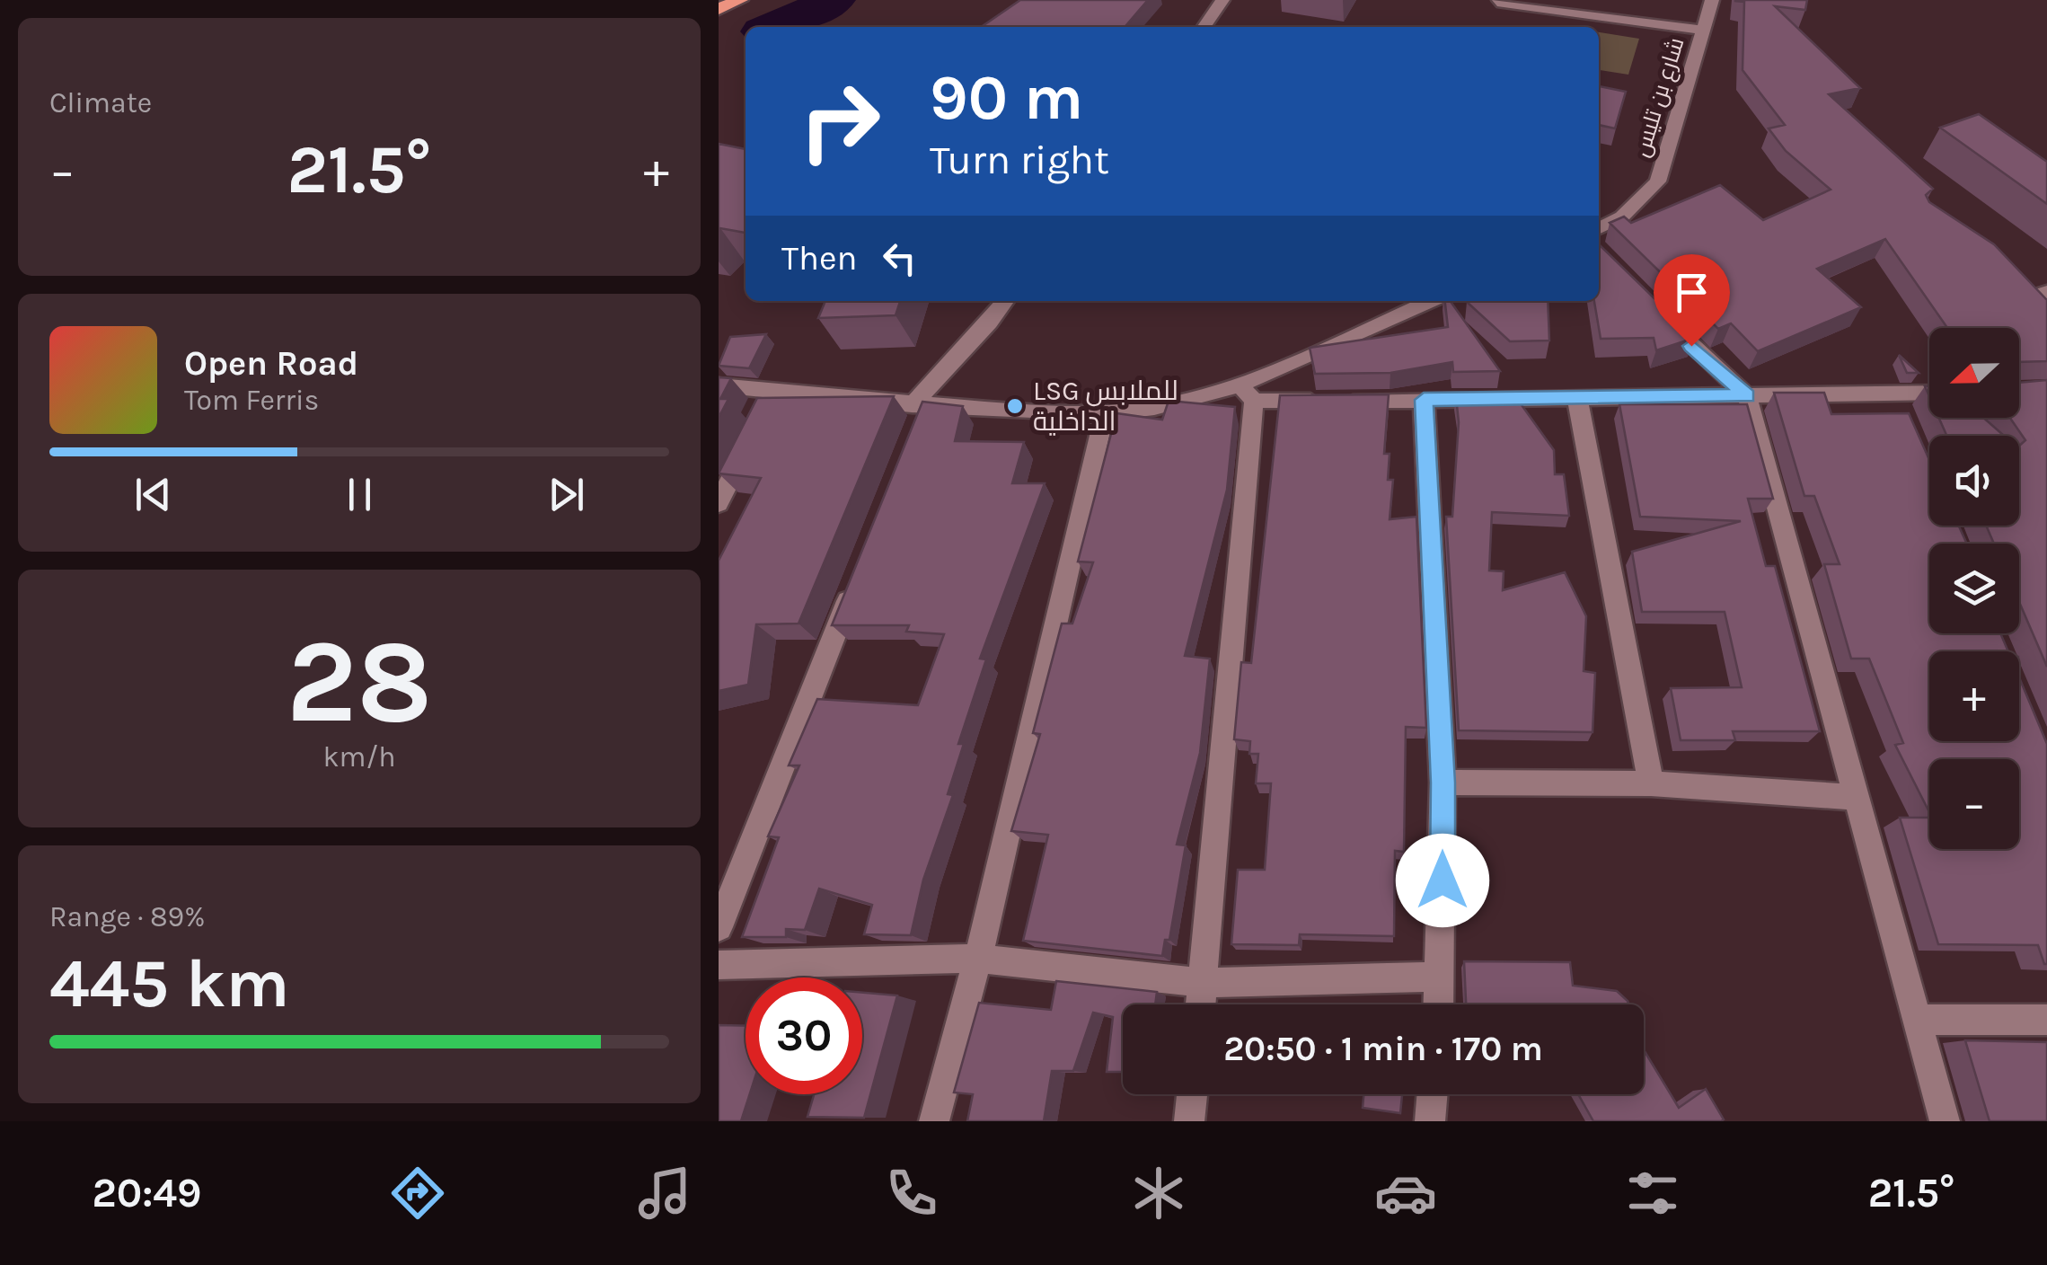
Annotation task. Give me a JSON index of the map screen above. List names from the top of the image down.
{
  "streets": {
    "street": ["شارع بن تليس"]
  },
  "places": ["LSG للملابس الداخلية"],
  "north": "left",
  "page": {
    "tile": [
      "Climate",
      ["28", "km/h"],
      ["Range · 89%", "445 km"]
    ],
    "turn": ["90 m", "Turn right"],
    "heat": ["−", "21.5°", "+"],
    "then": "Then",
    "song": ["Open Road", "Tom Ferris"],
    "map_buttons": ["+", "−"],
    "limit": "30",
    "trip": "20:50 · 1 min · 170 m",
    "tabs": ["20:49", "21.5°"]
  }
}
